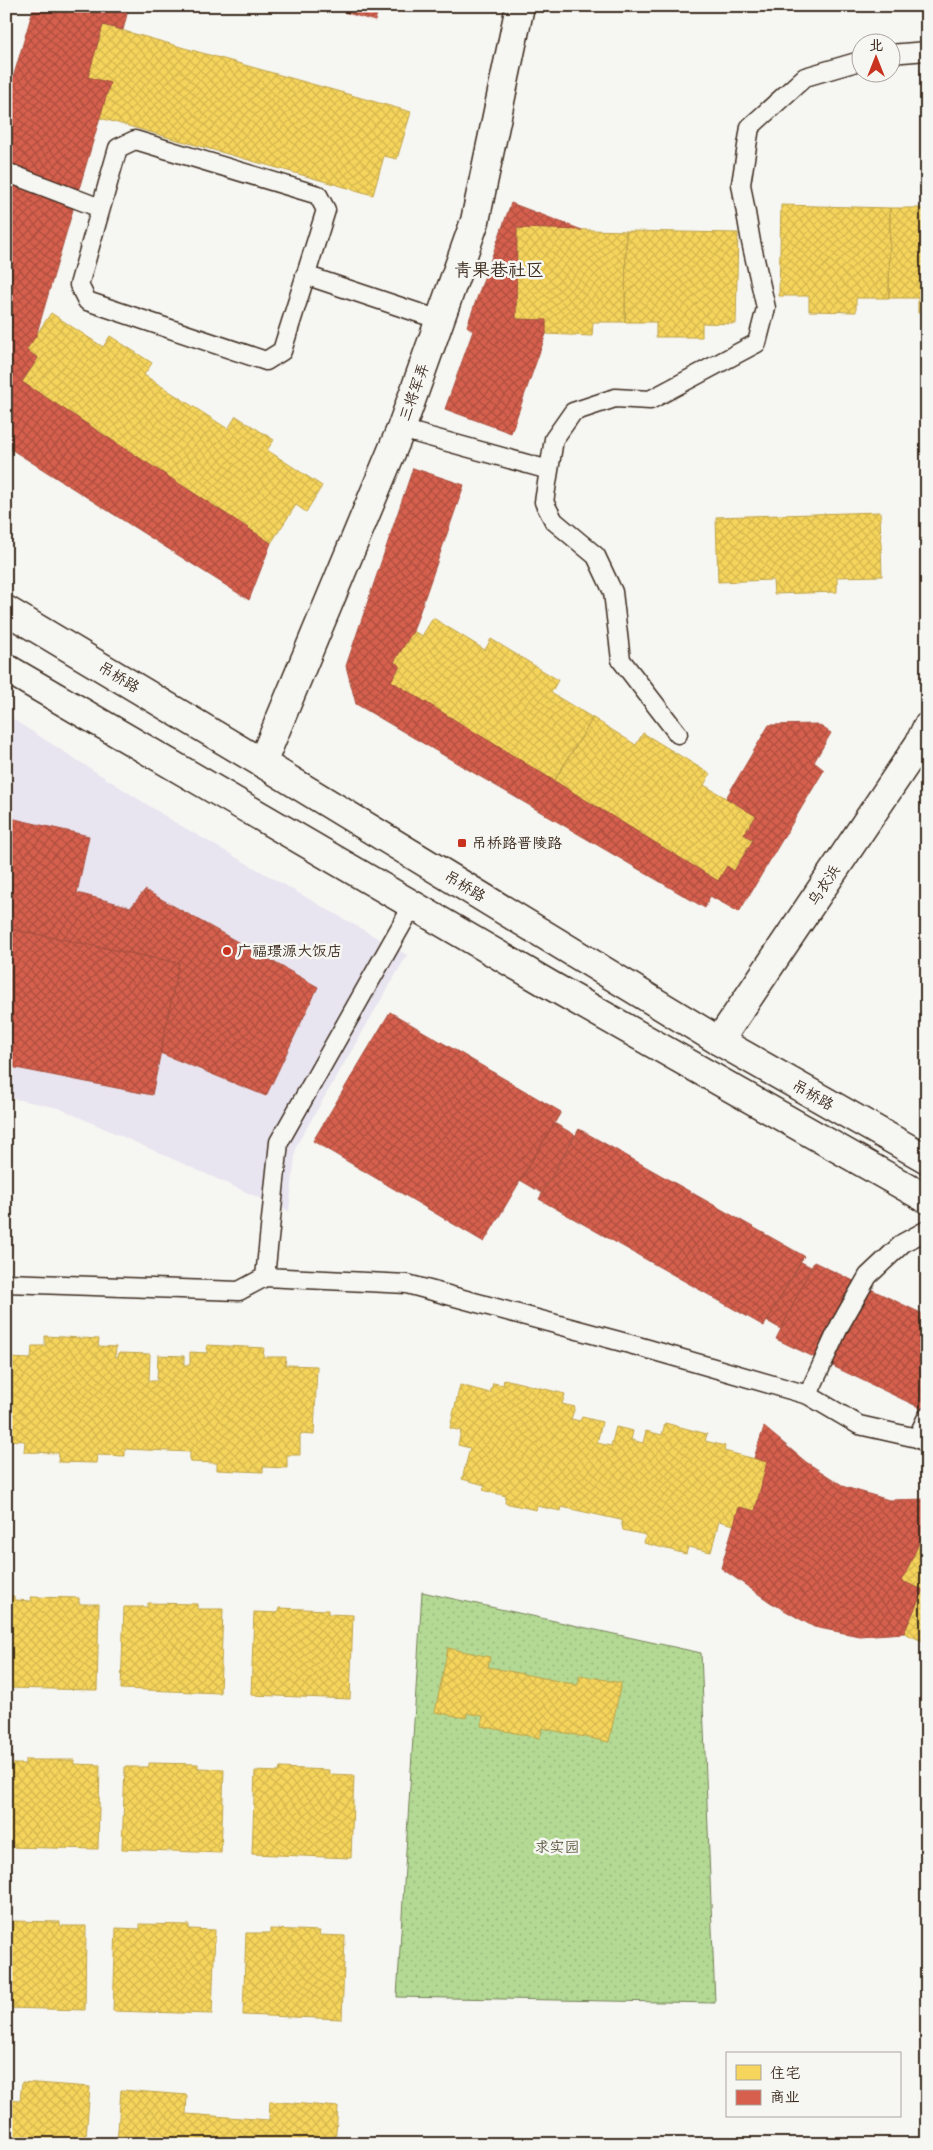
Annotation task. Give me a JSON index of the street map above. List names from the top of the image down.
{
  "streets": {
    "main road": ["三将军弄", "吊桥路", "乌衣浜"]
  },
  "crossings": [
    ["三将军弄", "吊桥路"],
    ["吊桥路", "乌衣浜"]
  ],
  "districts": ["青果巷社区"],
  "parks": ["求实园"],
  "places": {
    "transit": ["吊桥路晋陵路"],
    "other": ["广福璟源大饭店"]
  },
  "legend": ["住宅", "商业"],
  "north": "top"
}
